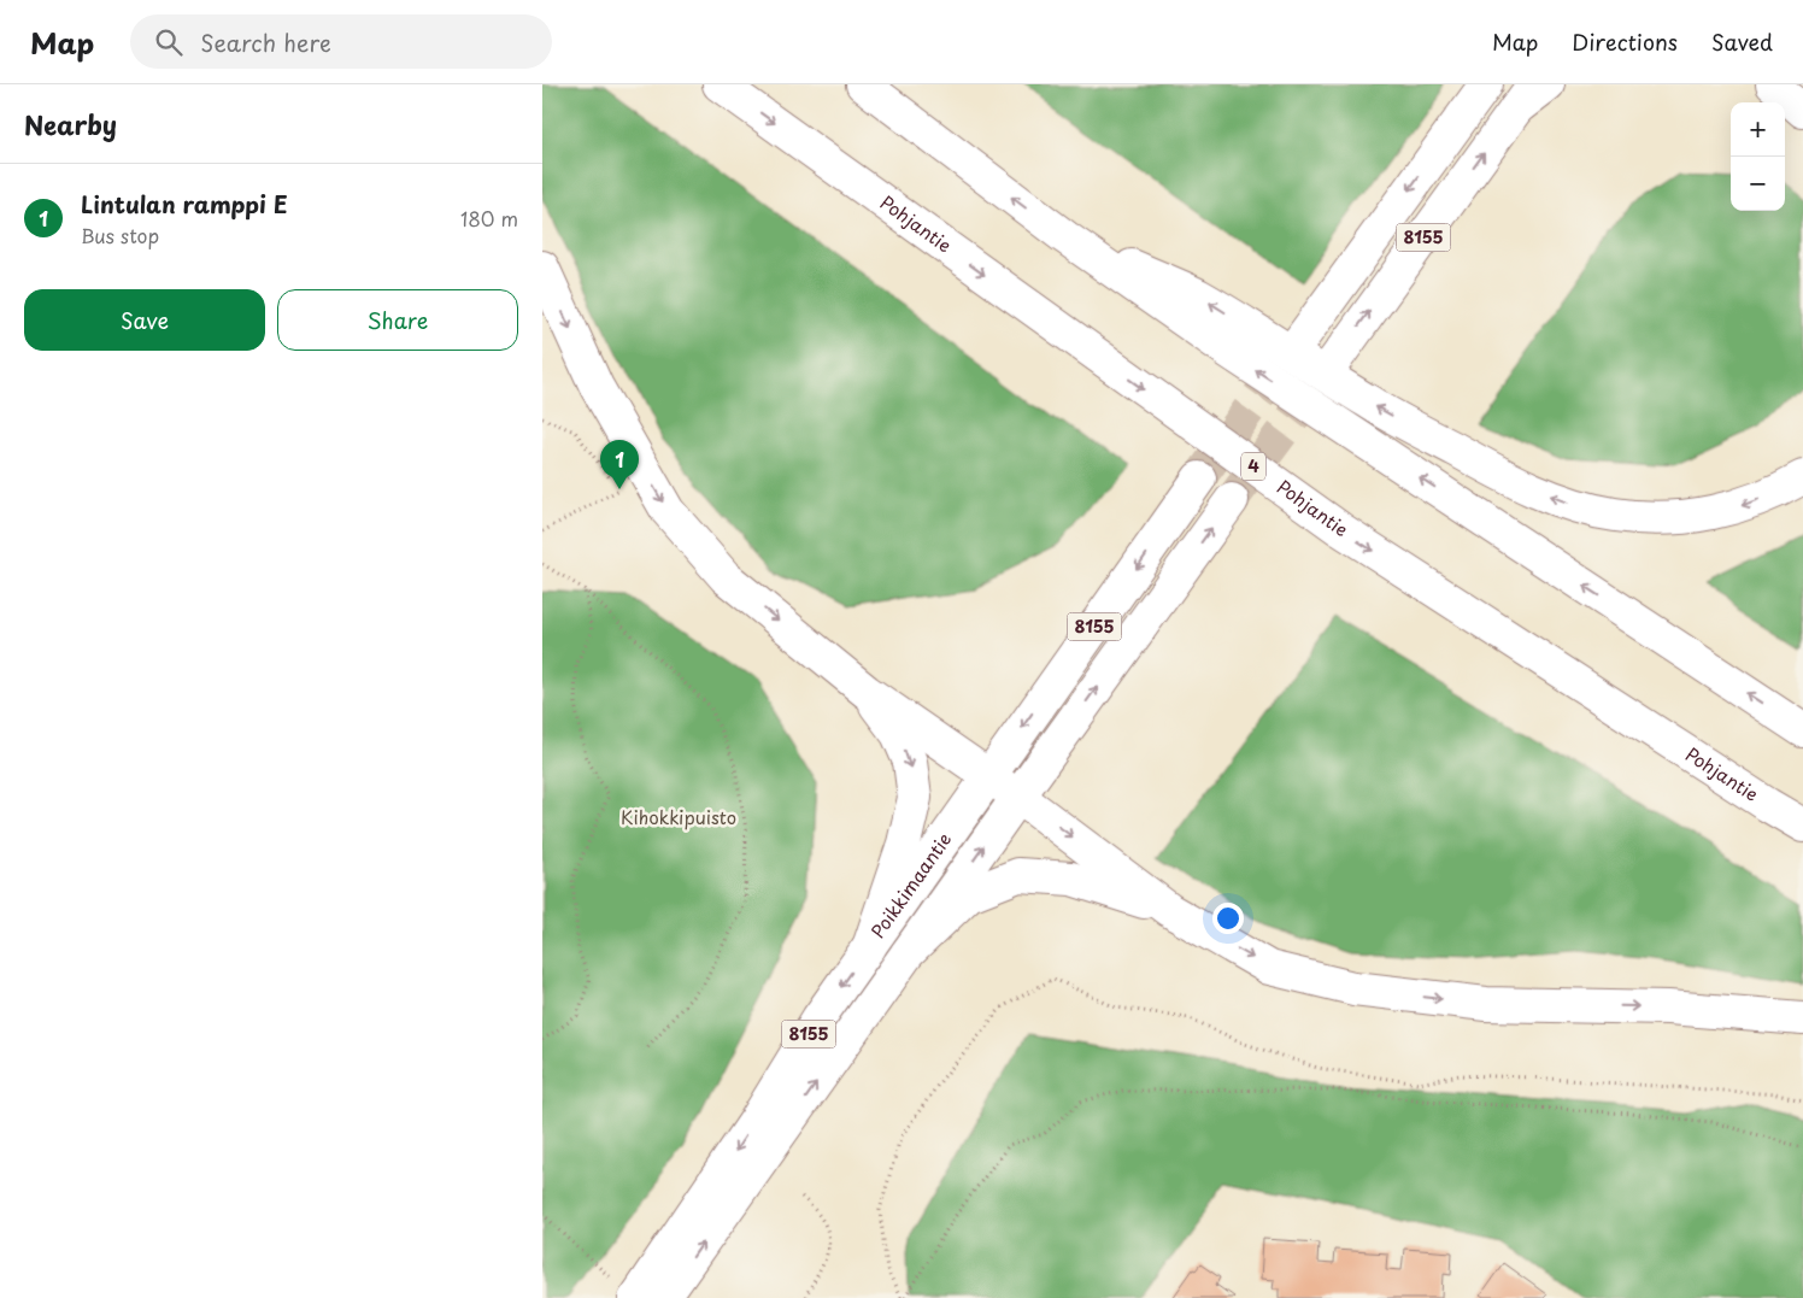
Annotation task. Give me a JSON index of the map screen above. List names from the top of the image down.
{
  "streets": {
    "main road": [
      "Pohjantie",
      "8155",
      "4",
      "Poikkimaantie"
    ]
  },
  "parks": ["Kihokkipuisto"],
  "page": {
    "header": "Map",
    "search": "Search here",
    "nav": ["Map", "Directions", "Saved"],
    "heading": "Nearby",
    "map_buttons": ["+", "−"],
    "list": [
      {
        "mark": "1",
        "name": "Lintulan ramppi E",
        "note": "Bus stop",
        "value": "180 m"
      }
    ],
    "buttons": ["Save", "Share"],
    "pins": "1"
  }
}
